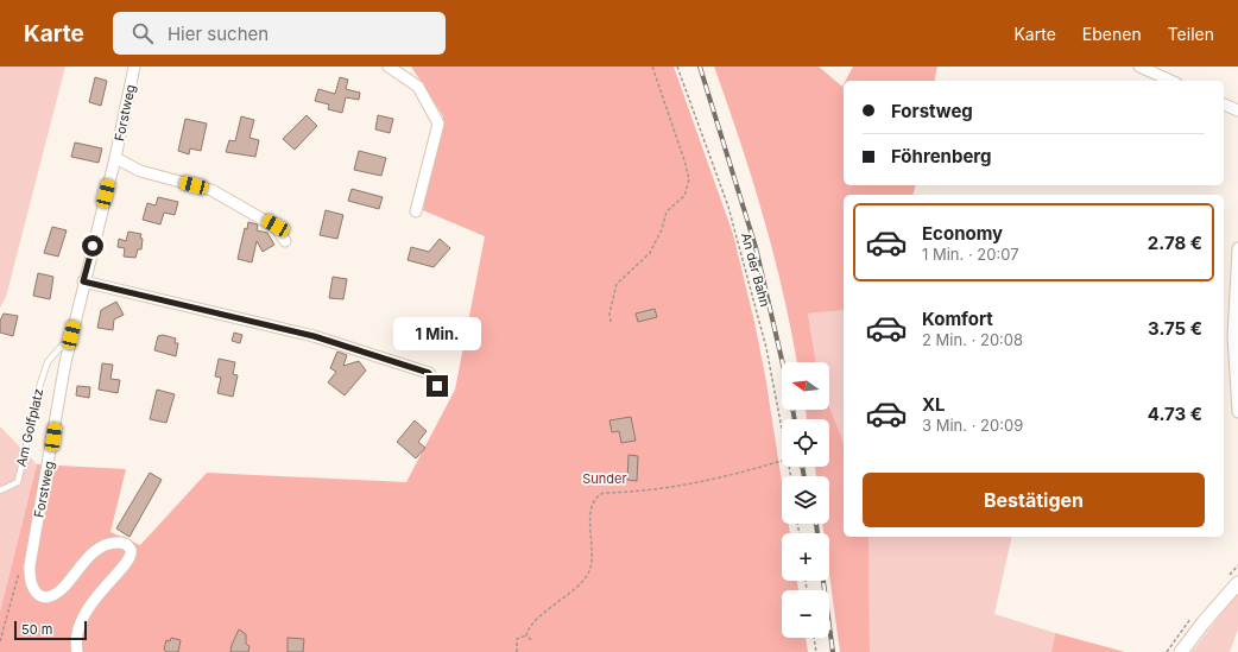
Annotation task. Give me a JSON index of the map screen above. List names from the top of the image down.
{
  "streets": {
    "street": ["Forstweg"],
    "lane": ["Am Golfplatz"],
    "path": ["An der Bahn"]
  },
  "crossings": [
    ["Forstweg", "Am Golfplatz"]
  ],
  "parks": ["Sunder"],
  "scale_bar": "50 m",
  "north": "left",
  "page": {
    "header": "Karte",
    "search": "Hier suchen",
    "nav": ["Karte", "Ebenen", "Teilen"],
    "banner": ["Forstweg", "Föhrenberg"],
    "list": [
      {
        "name": "Economy",
        "note": "1 Min. · 20:07",
        "value": "2.78 €"
      },
      {
        "name": "Komfort",
        "note": "2 Min. · 20:08",
        "value": "3.75 €"
      },
      {
        "name": "XL",
        "note": "3 Min. · 20:09",
        "value": "4.73 €"
      }
    ],
    "bubble": "1 Min.",
    "map_buttons": ["+", "−"],
    "buttons": "Bestätigen",
    "scale": "50 m"
  }
}
